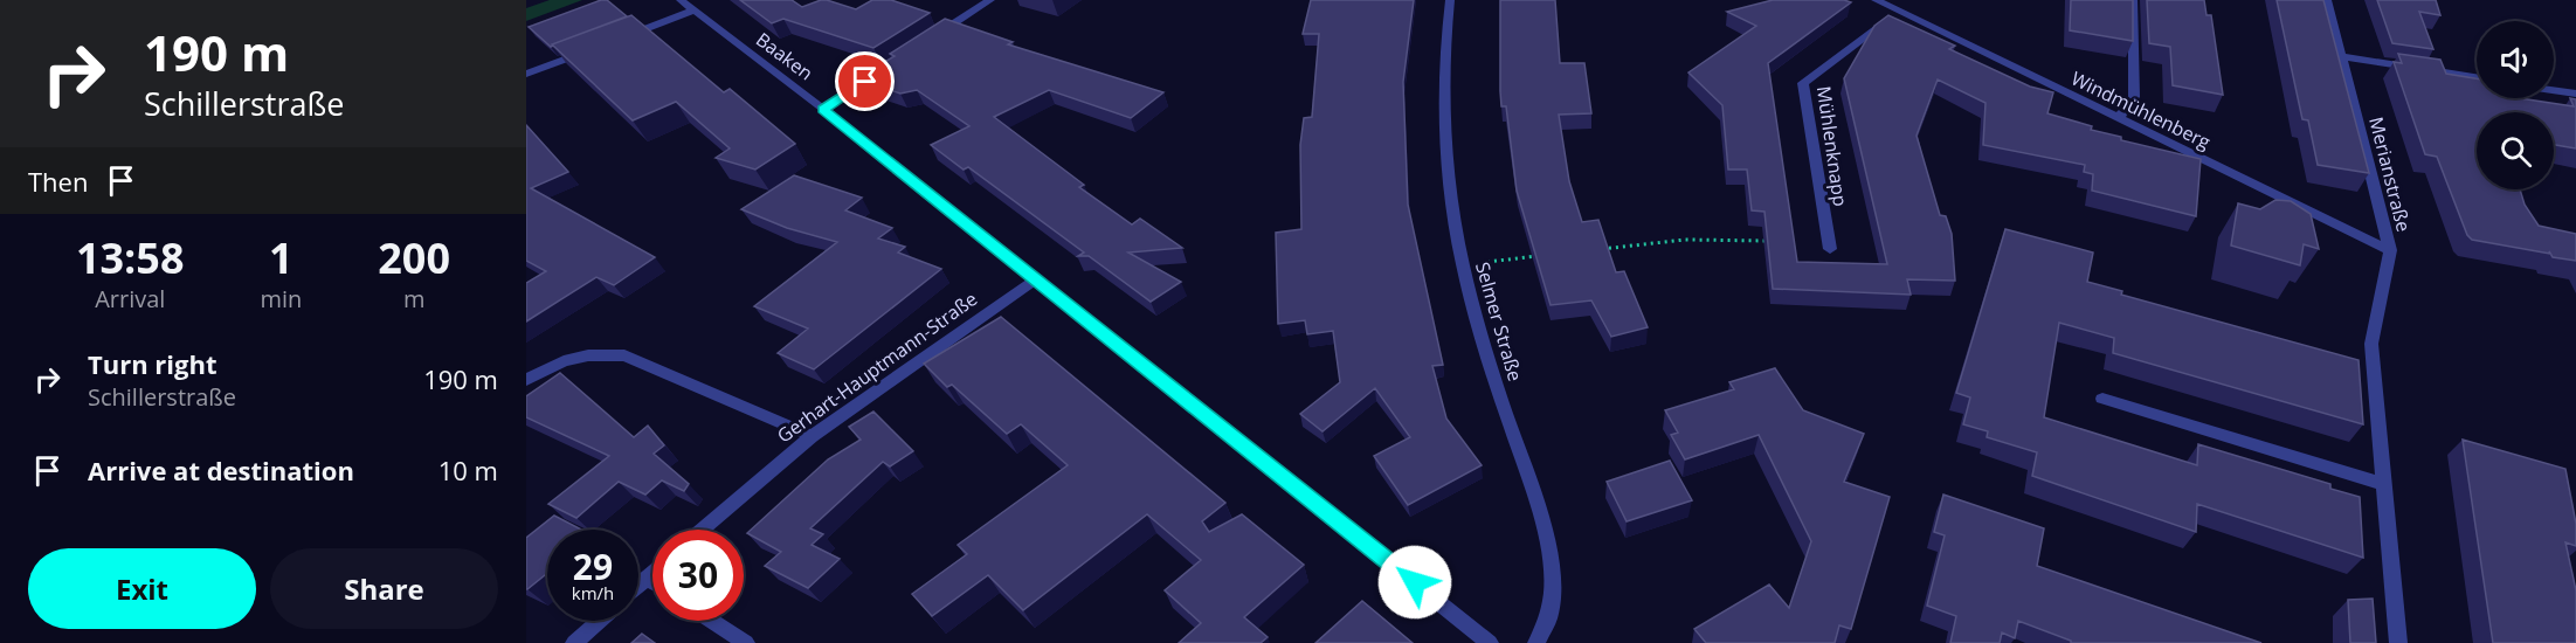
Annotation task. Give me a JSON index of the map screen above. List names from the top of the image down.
{
  "streets": {
    "street": [
      "Baaken",
      "Windmühlenberg",
      "Mühlenknapp",
      "Merianstraße",
      "Selmer Straße",
      "Gerhart-Hauptmann-Straße"
    ]
  },
  "crossings": [
    ["Baaken", "Gerhart-Hauptmann-Straße"],
    ["Windmühlenberg", "Mühlenknapp"],
    ["Windmühlenberg", "Merianstraße"]
  ],
  "page": {
    "turn": ["190 m", "Schillerstraße"],
    "then": "Then",
    "eta": [
      "13:58",
      "Arrival",
      "1",
      "min",
      "200",
      "m"
    ],
    "list": [
      {
        "name": "Turn right",
        "note": "Schillerstraße",
        "value": "190 m"
      },
      {
        "name": "Arrive at destination",
        "value": "10 m"
      }
    ],
    "speed": "29 km/h",
    "limit": "30",
    "buttons": ["Exit", "Share"]
  }
}
